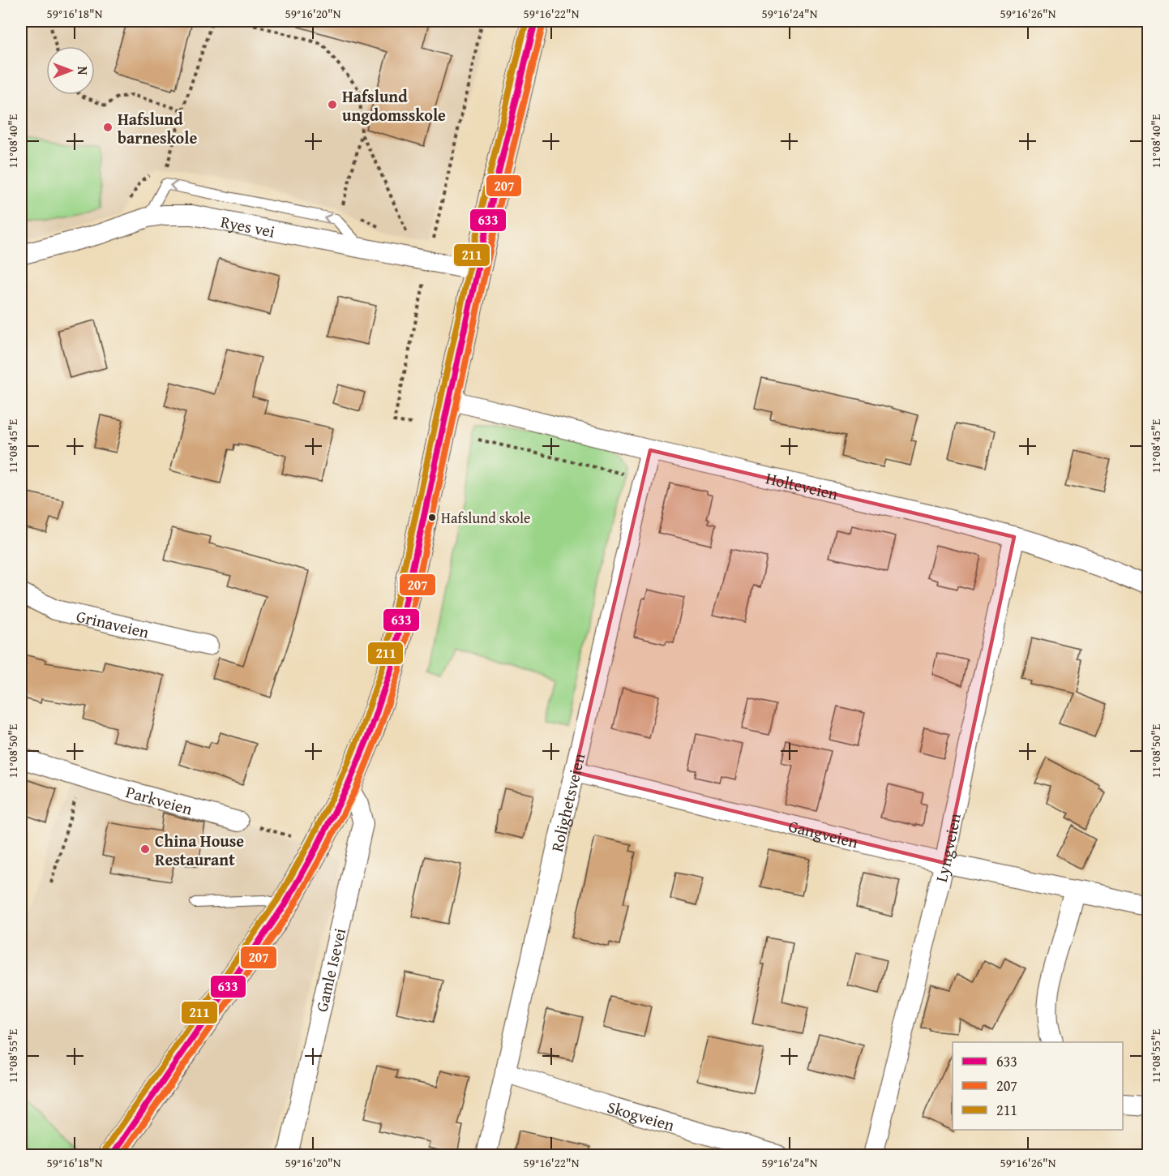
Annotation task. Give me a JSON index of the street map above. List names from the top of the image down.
{
  "streets": {
    "street": [
      "Ryes vei",
      "Holteveien",
      "Grinaveien",
      "Parkveien",
      "Rolighetsveien",
      "Gangveien",
      "Lyngveien",
      "Gamle Isevei",
      "Skogveien"
    ]
  },
  "crossings": [
    ["Holteveien", "Rolighetsveien"],
    ["Holteveien", "Lyngveien"],
    ["Rolighetsveien", "Gangveien"],
    ["Rolighetsveien", "Skogveien"],
    ["Gangveien", "Lyngveien"]
  ],
  "places": [
    "Hafslund ungdomsskole",
    "Hafslund barneskole",
    "Hafslund skole",
    "China House Restaurant"
  ],
  "lines": ["transit line 633", "transit line 211", "transit line 207"],
  "legend": ["633", "207", "211"],
  "north": "right",
  "coordinates": [
    "59°16'18\"N",
    "59°16'20\"N",
    "59°16'22\"N",
    "59°16'24\"N",
    "59°16'26\"N",
    "11°08'40\"E",
    "11°08'45\"E",
    "11°08'50\"E",
    "11°08'55\"E"
  ]
}
